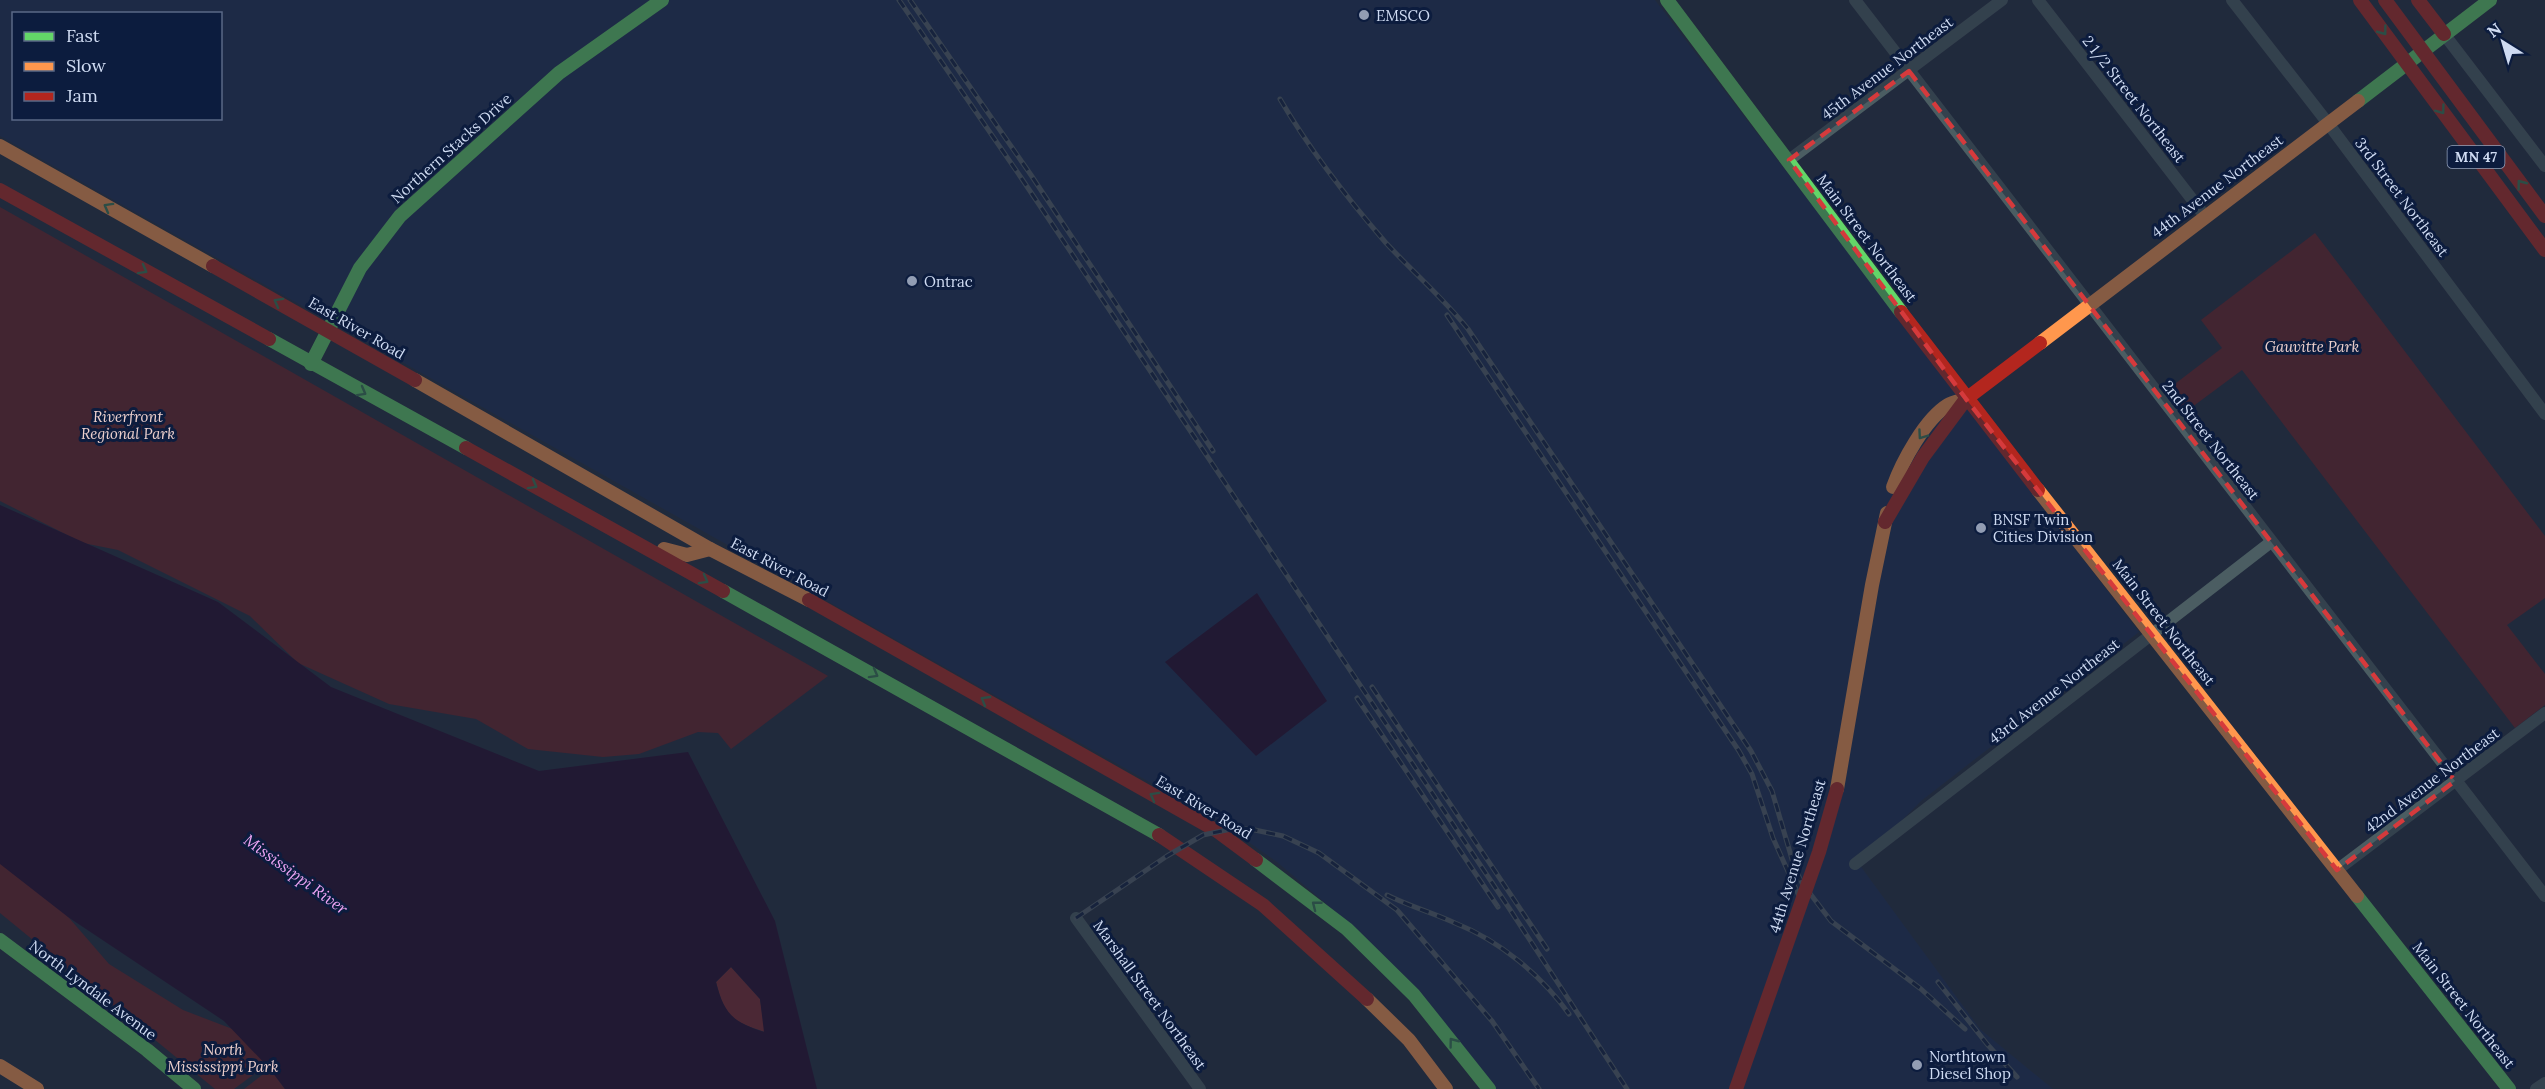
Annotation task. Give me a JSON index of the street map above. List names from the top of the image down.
{
  "streets": {
    "main road": [
      "Northern Stacks Drive",
      "MN 47",
      "44th Avenue Northeast",
      "Main Street Northeast",
      "East River Road",
      "North Lyndale Avenue"
    ],
    "street": [
      "45th Avenue Northeast",
      "2 1/2 Street Northeast",
      "3rd Street Northeast",
      "2nd Street Northeast",
      "43rd Avenue Northeast",
      "42nd Avenue Northeast",
      "Marshall Street Northeast"
    ]
  },
  "crossings": [
    ["45th Avenue Northeast", "Main Street Northeast"],
    ["45th Avenue Northeast", "2nd Street Northeast"],
    ["2 1/2 Street Northeast", "44th Avenue Northeast"],
    ["Northern Stacks Drive", "East River Road"],
    ["MN 47", "44th Avenue Northeast"],
    ["44th Avenue Northeast", "3rd Street Northeast"],
    ["44th Avenue Northeast", "Main Street Northeast"],
    ["44th Avenue Northeast", "2nd Street Northeast"],
    ["Main Street Northeast", "43rd Avenue Northeast"],
    ["Main Street Northeast", "42nd Avenue Northeast"],
    ["2nd Street Northeast", "43rd Avenue Northeast"],
    ["2nd Street Northeast", "42nd Avenue Northeast"]
  ],
  "water": ["Mississippi River"],
  "parks": ["Gauvitte Park", "Riverfront Regional Park", "North Mississippi Park"],
  "places": [
    "EMSCO",
    "Ontrac",
    "BNSF Twin Cities Division",
    "Northtown Diesel Shop"
  ],
  "legend": ["Fast", "Slow", "Jam"],
  "north": "top left"
}
